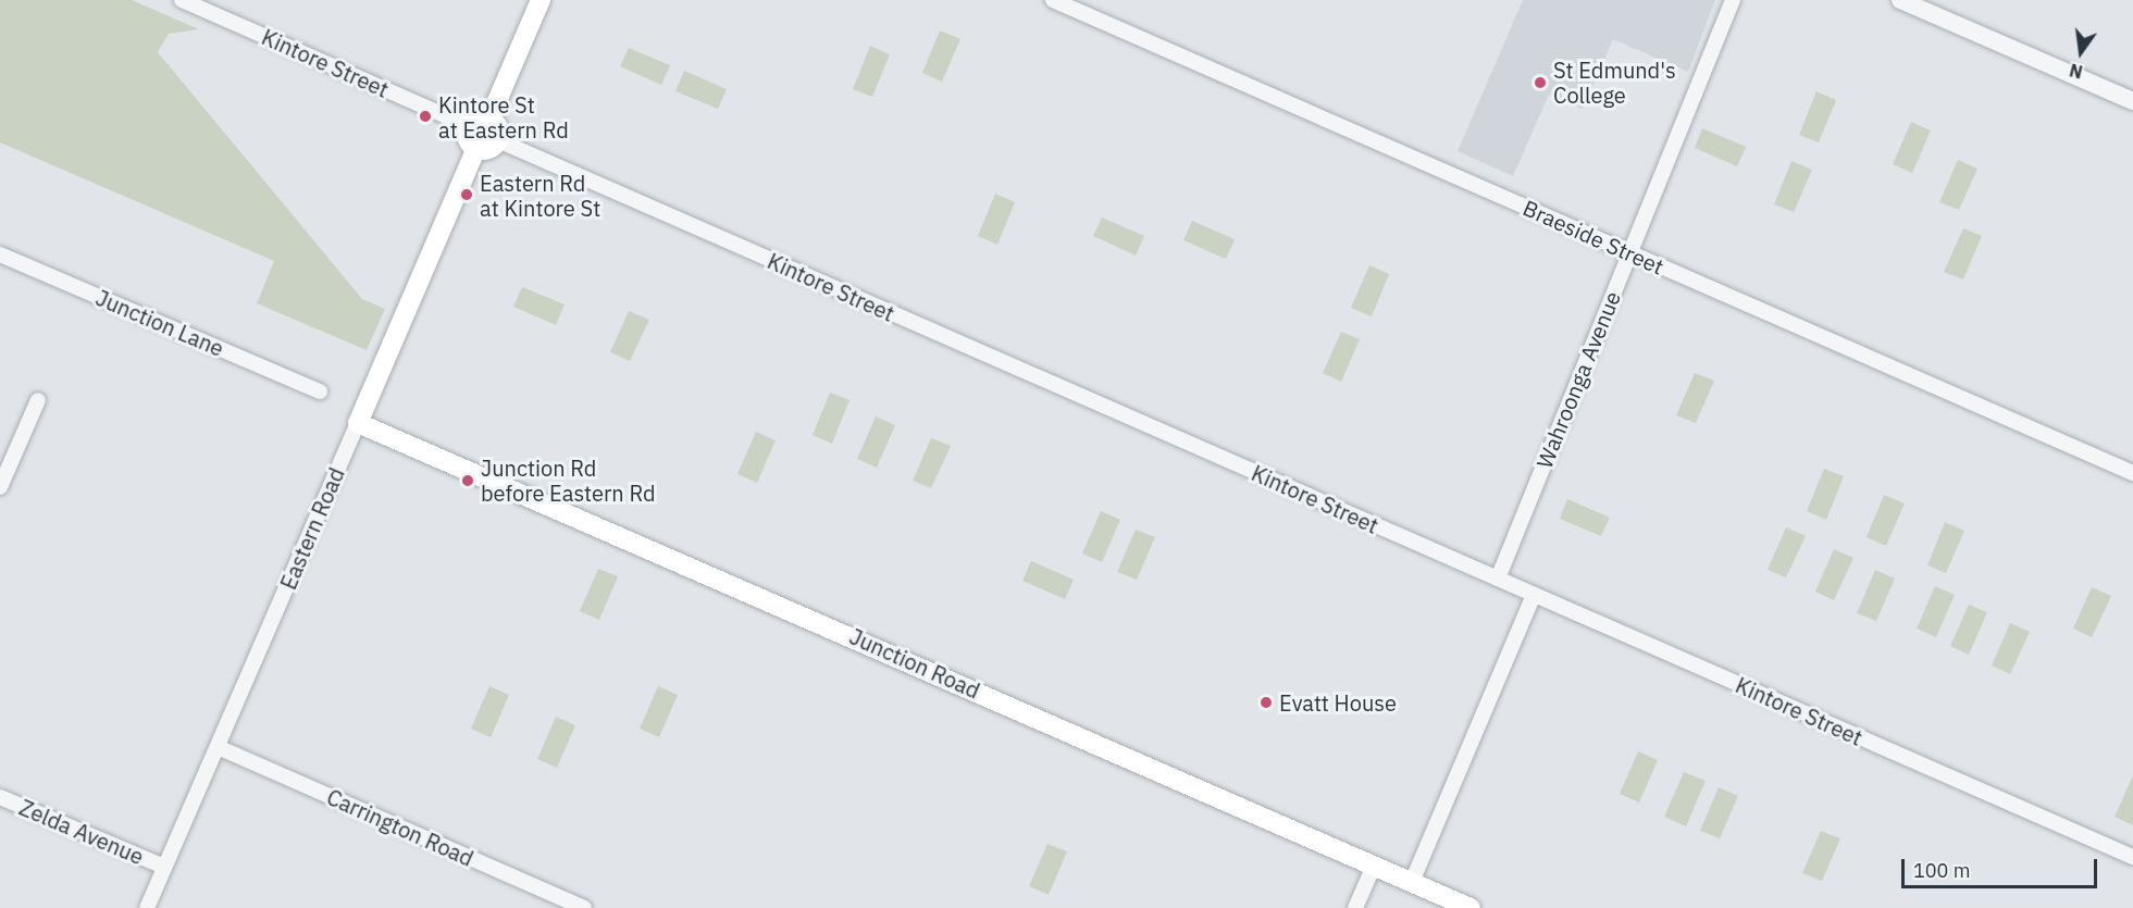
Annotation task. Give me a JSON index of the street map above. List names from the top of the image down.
{
  "streets": {
    "main road": ["Eastern Road", "Junction Road"],
    "street": [
      "Kintore Street",
      "Braeside Street",
      "Junction Lane",
      "Wahroonga Avenue",
      "Carrington Road",
      "Zelda Avenue"
    ]
  },
  "crossings": [
    ["Kintore Street", "Wahroonga Avenue"],
    ["Kintore Street", "Eastern Road"],
    ["Braeside Street", "Wahroonga Avenue"],
    ["Eastern Road", "Junction Road"],
    ["Eastern Road", "Carrington Road"],
    ["Eastern Road", "Zelda Avenue"]
  ],
  "places": [
    "St Edmund's College",
    "Kintore St at Eastern Rd",
    "Eastern Rd at Kintore St",
    "Junction Rd before Eastern Rd",
    "Evatt House"
  ],
  "scale_bar": "100 m",
  "north": "bottom"
}
